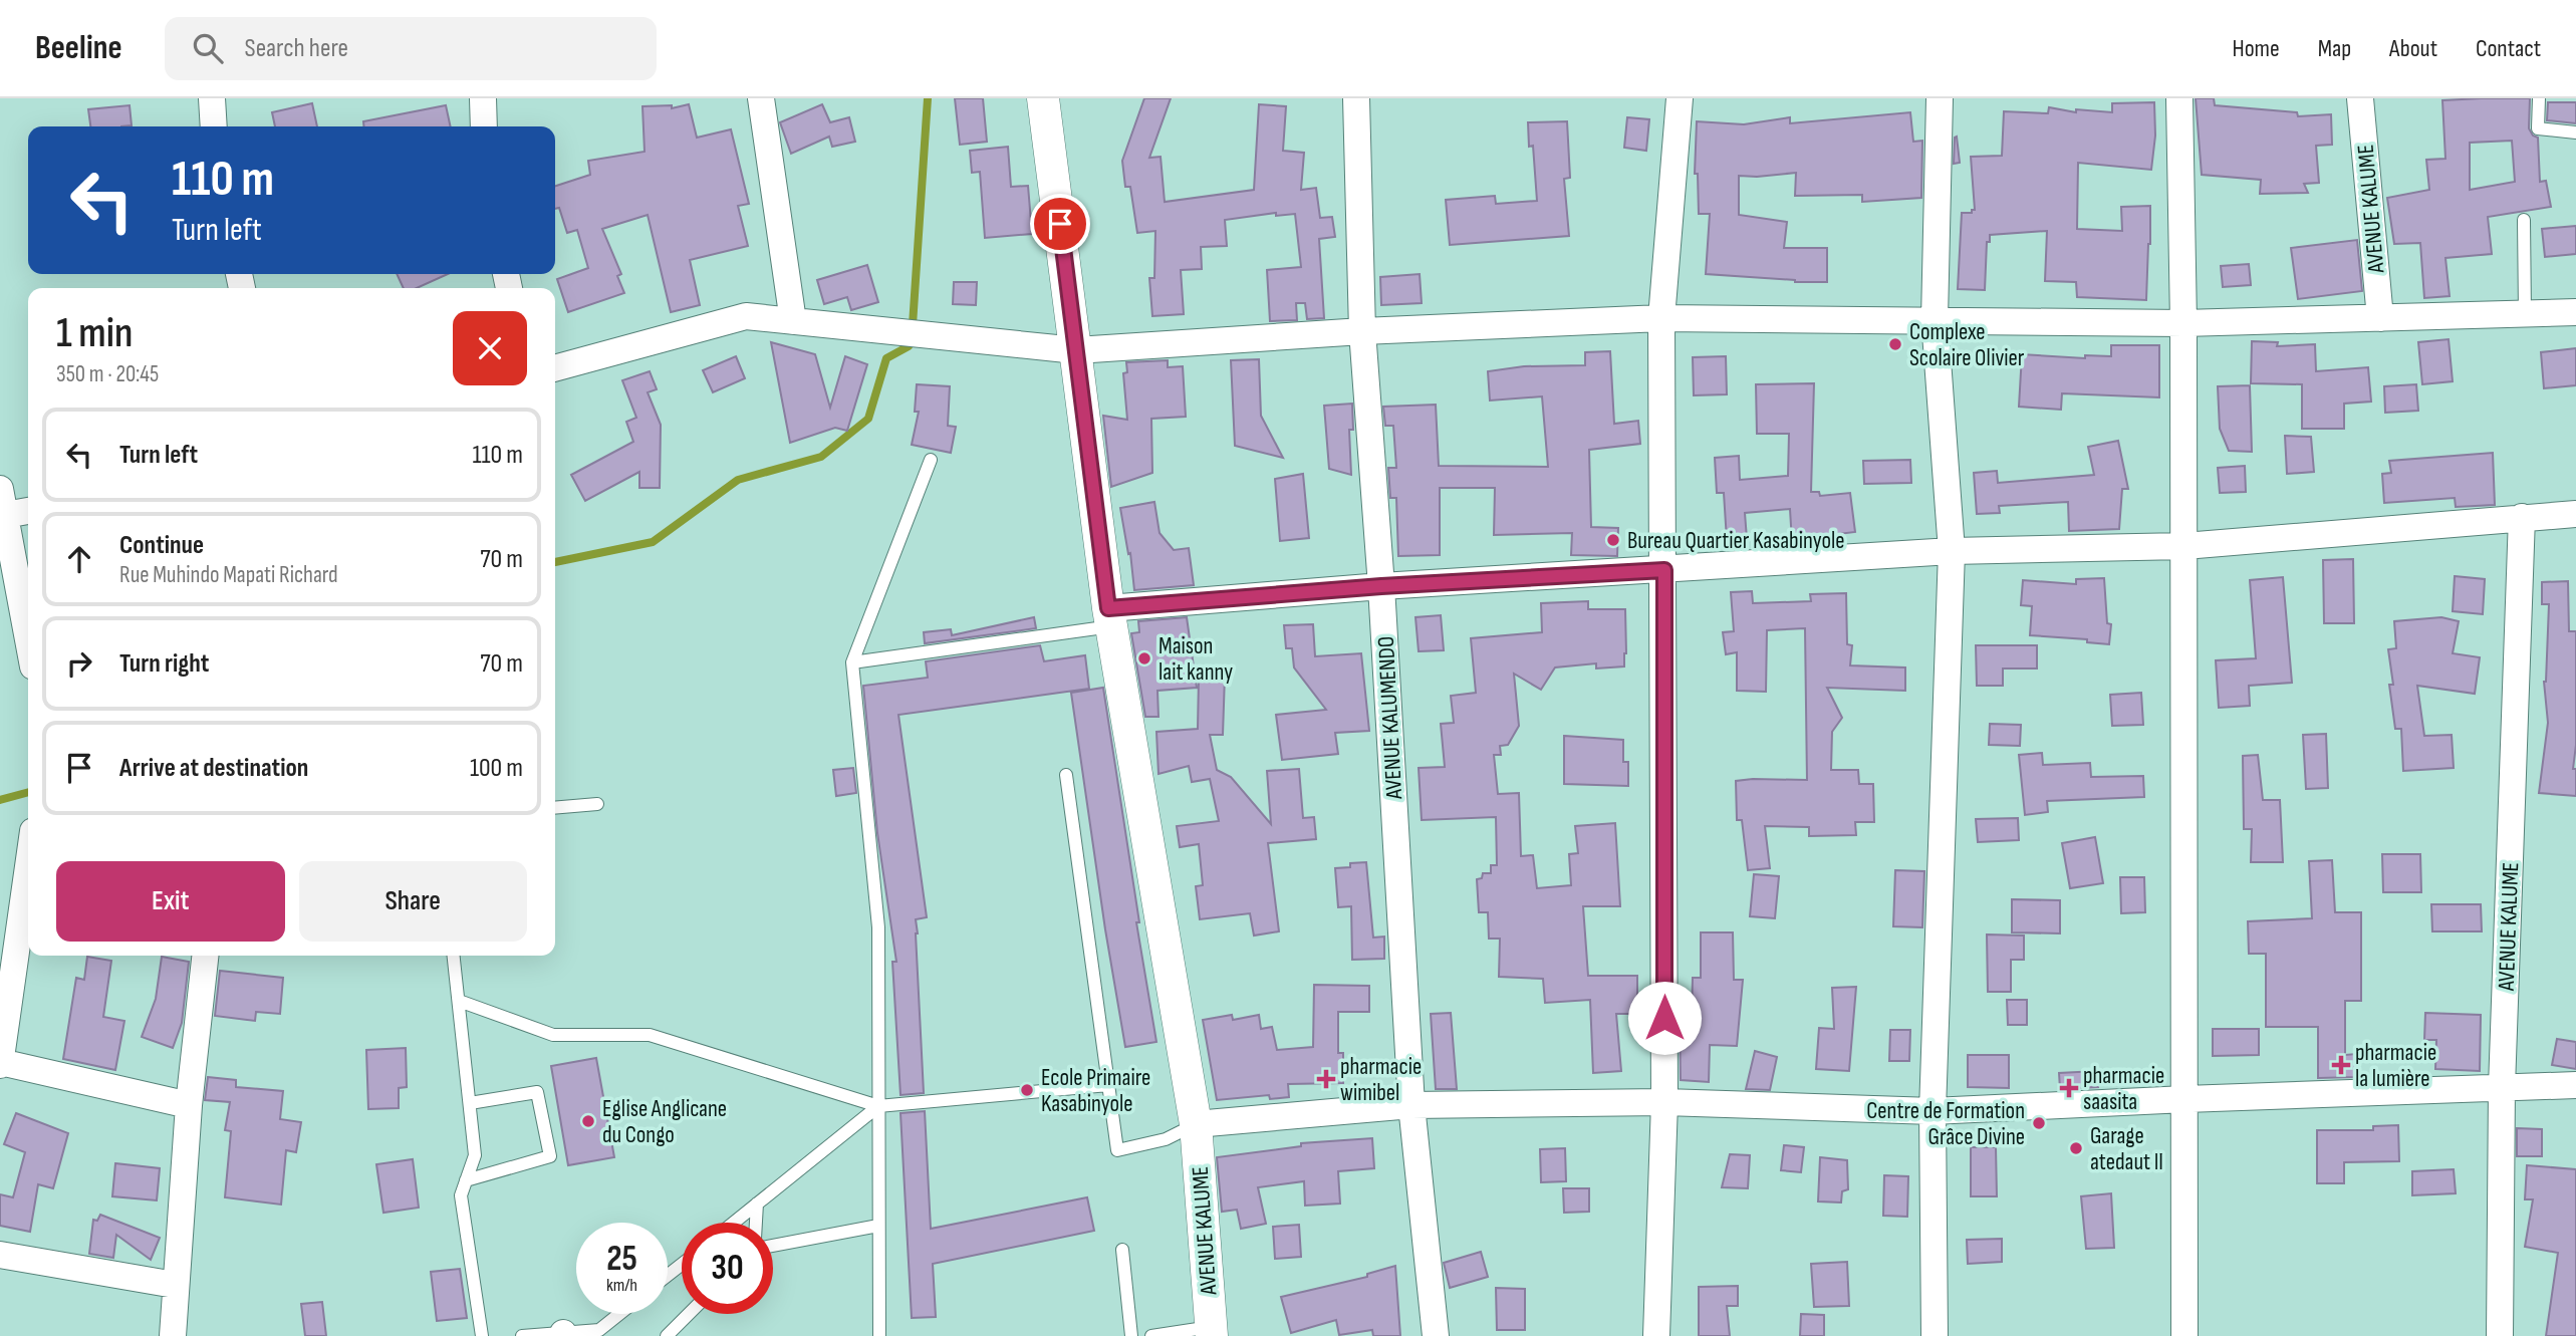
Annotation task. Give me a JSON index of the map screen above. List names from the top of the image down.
{
  "streets": {
    "street": ["AVENUE KALUME", "AVENUE KALUMENDO"]
  },
  "places": {
    "other": [
      "Complexe Scolaire Olivier",
      "Bureau Quartier Kasabinyole",
      "Maison lait kanny",
      "Ecole Primaire Kasabinyole",
      "Eglise Anglicane du Congo",
      "Centre de Formation Grâce Divine",
      "Garage atedaut II"
    ],
    "health": ["pharmacie la lumière", "pharmacie wimibel", "pharmacie saasita"]
  },
  "page": {
    "header": "Beeline",
    "search": "Search here",
    "nav": [
      "Home",
      "Map",
      "About",
      "Contact"
    ],
    "turn": ["110 m", "Turn left"],
    "heading": ["1 min", "350 m · 20:45"],
    "list": [
      {
        "name": "Turn left",
        "value": "110 m"
      },
      {
        "name": "Continue",
        "note": "Rue Muhindo Mapati Richard",
        "value": "70 m"
      },
      {
        "name": "Turn right",
        "value": "70 m"
      },
      {
        "name": "Arrive at destination",
        "value": "100 m"
      }
    ],
    "buttons": ["Exit", "Share"],
    "speed": "25 km/h",
    "limit": "30"
  }
}
